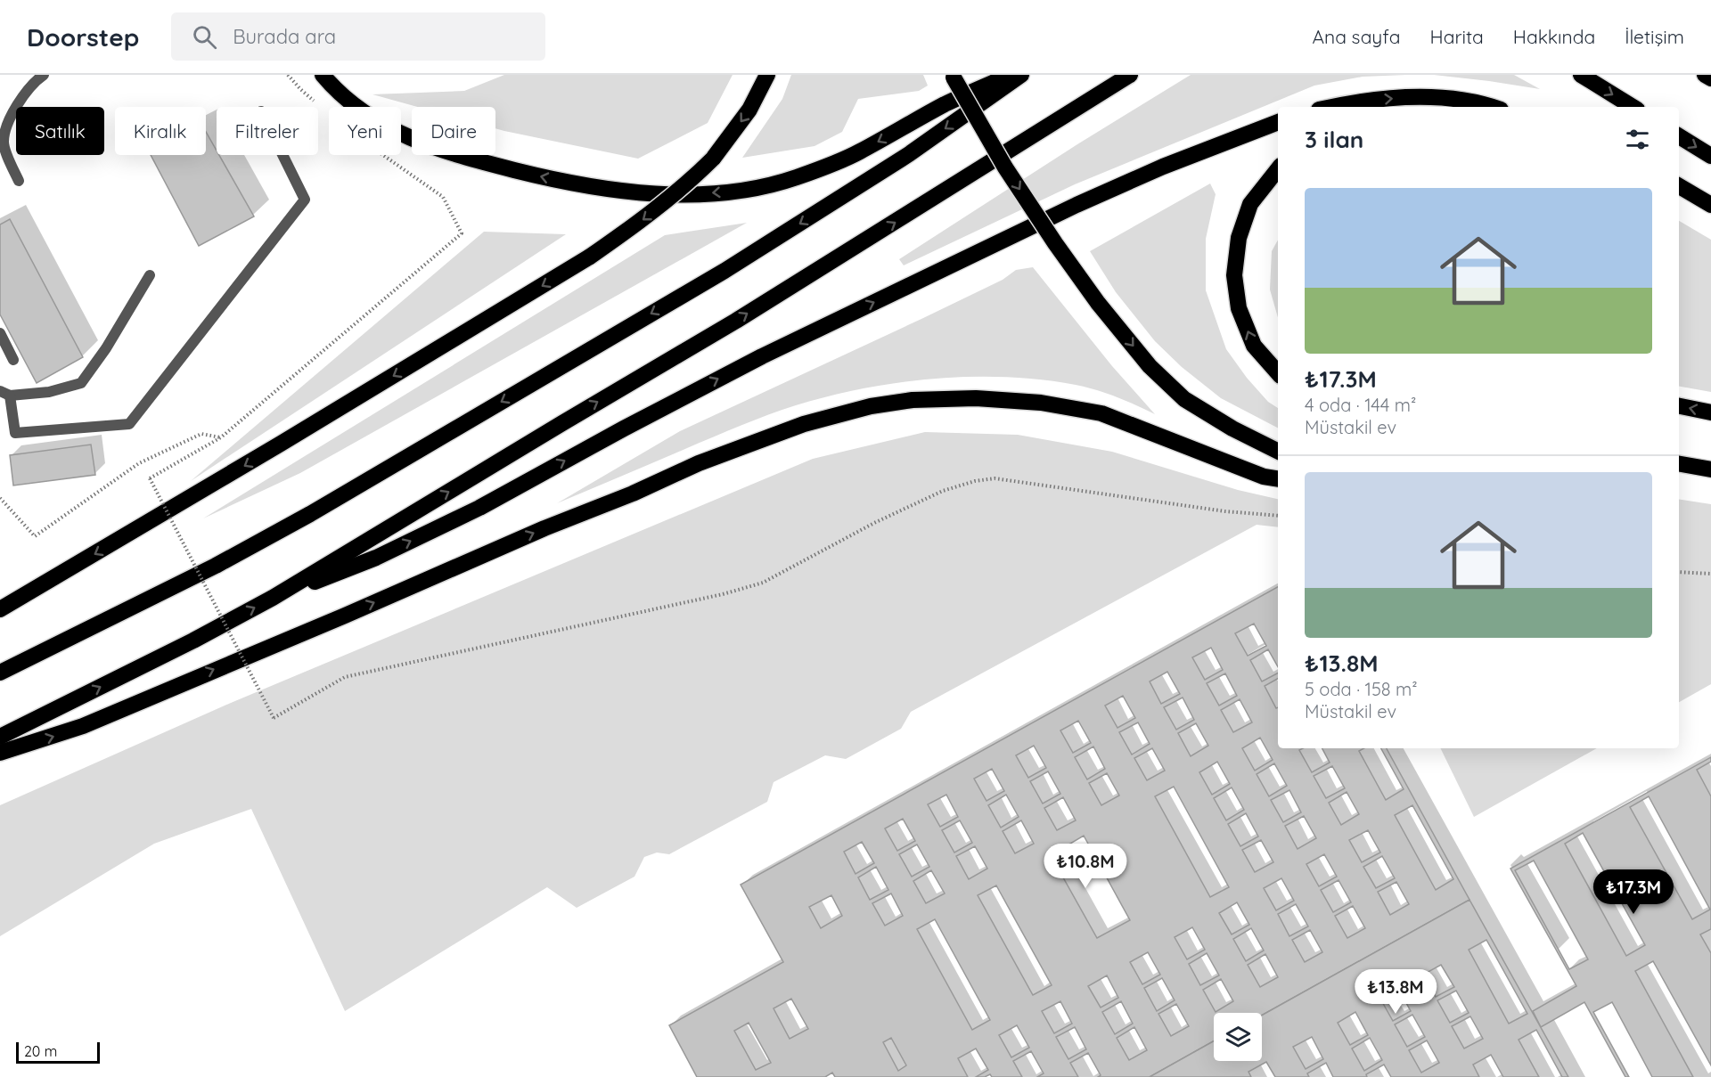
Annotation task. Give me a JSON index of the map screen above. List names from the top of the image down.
{
  "scale_bar": "20 m",
  "page": {
    "header": "Doorstep",
    "search": "Burada ara",
    "nav": [
      "Ana sayfa",
      "Harita",
      "Hakkında",
      "İletişim"
    ],
    "chip": [
      "Satılık",
      "Kiralık",
      "Filtreler",
      "Yeni",
      "Daire"
    ],
    "heading": "3 ilan",
    "list": [
      {
        "name": "₺17.3M",
        "note": "4 oda · 144 m² · Müstakil ev"
      },
      {
        "name": "₺13.8M",
        "note": "5 oda · 158 m² · Müstakil ev"
      }
    ],
    "price": ["₺10.8M", "₺17.3M", "₺13.8M"],
    "scale": "20 m"
  }
}
